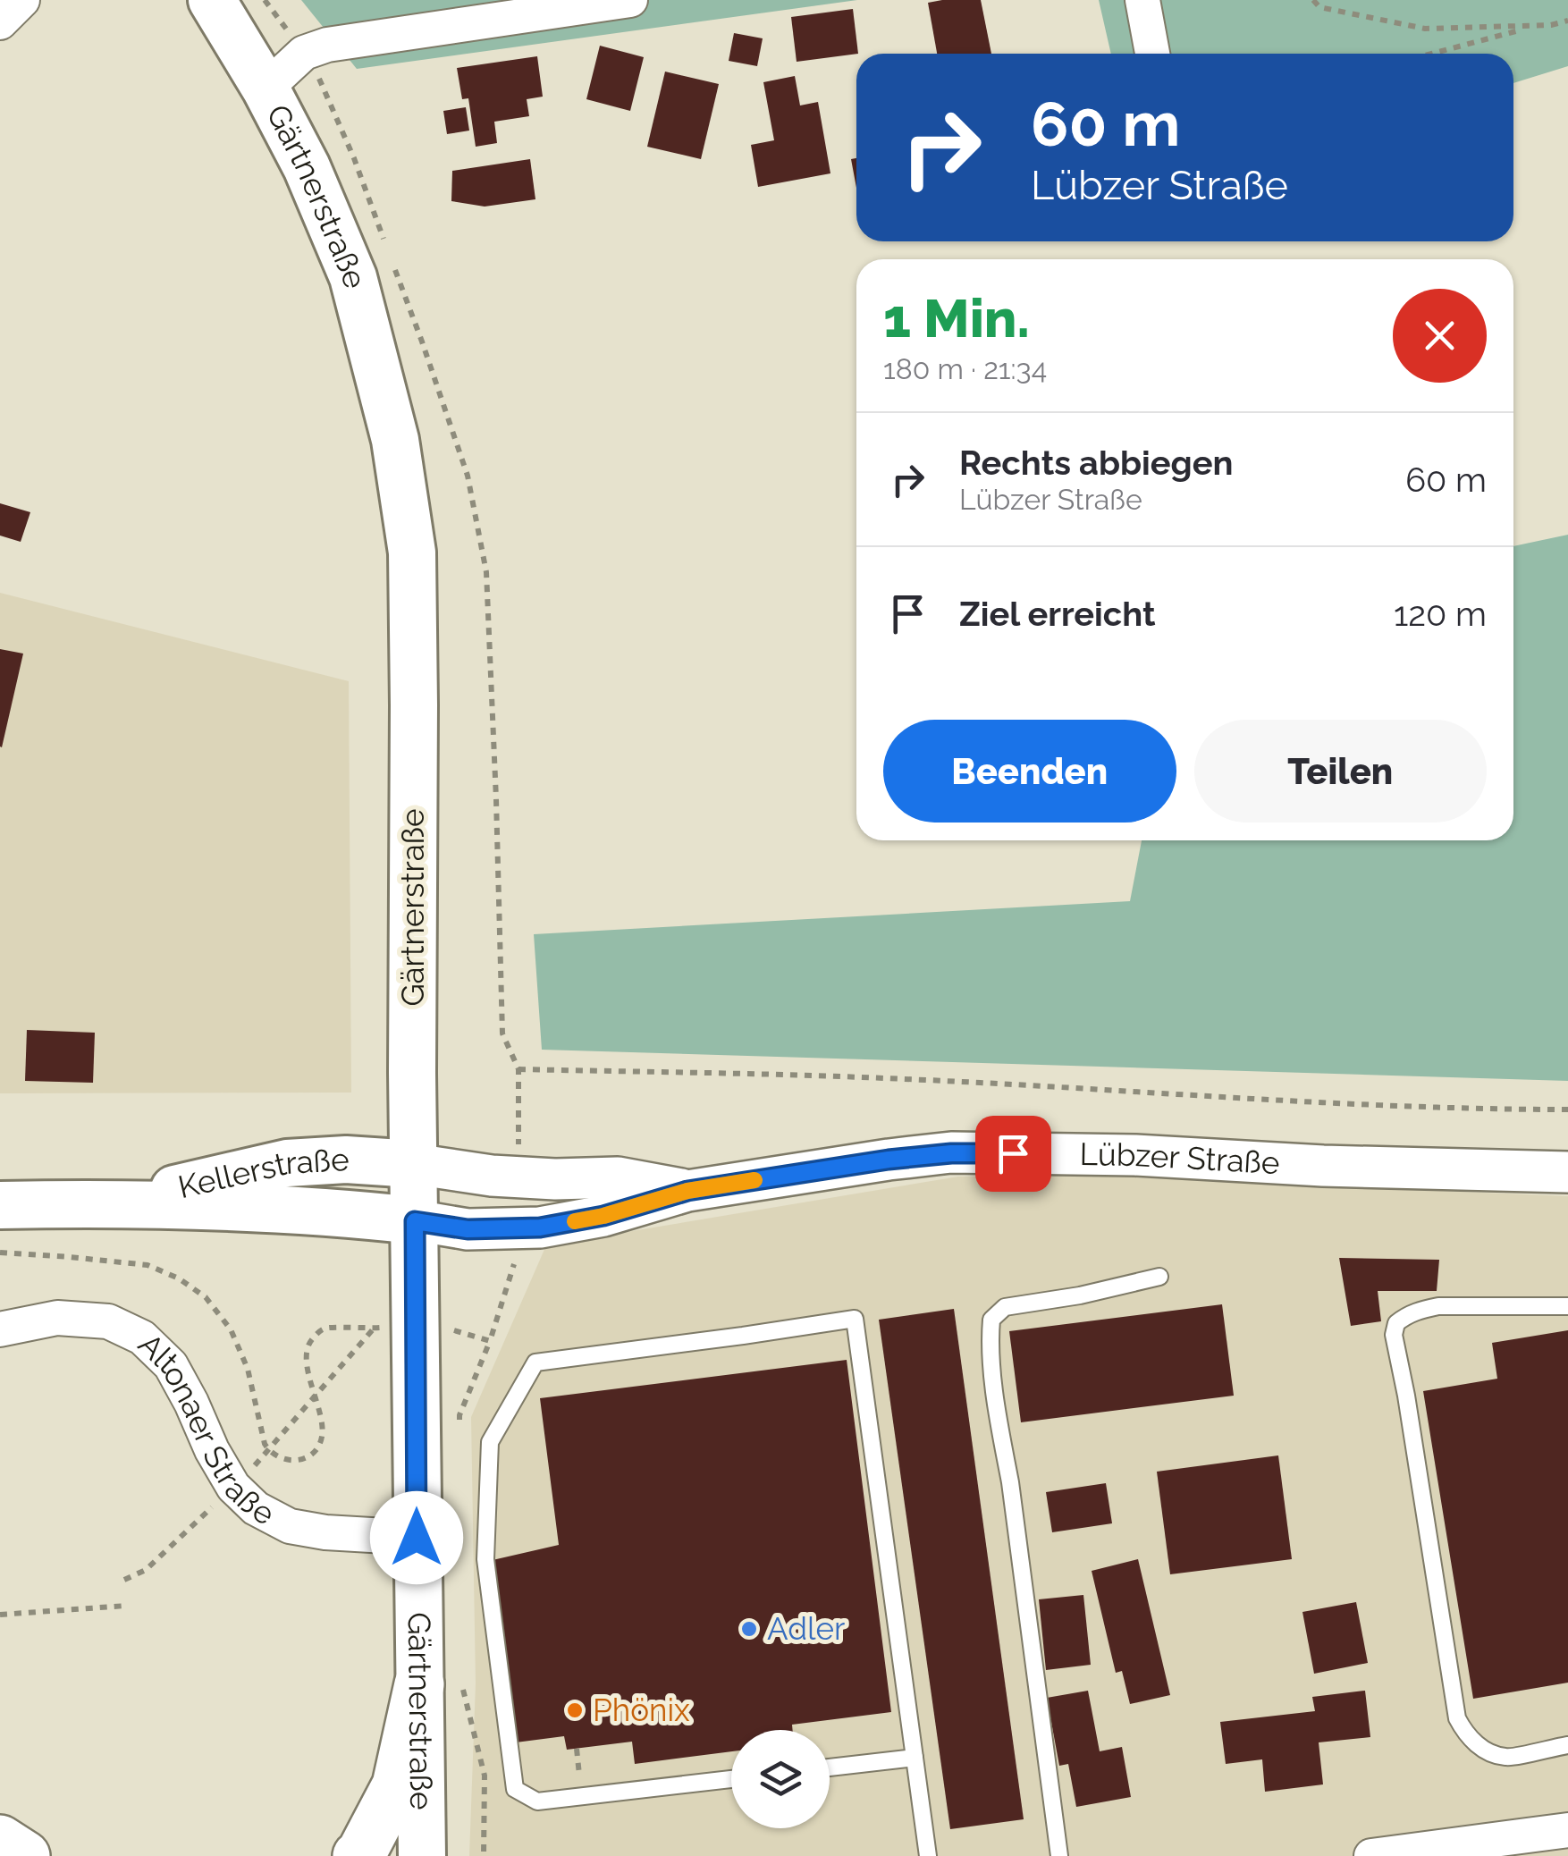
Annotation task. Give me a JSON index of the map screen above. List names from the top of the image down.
{
  "streets": {
    "main road": ["Gärtnerstraße", "Kellerstraße"],
    "street": ["Lübzer Straße", "Altonaer Straße"]
  },
  "crossings": [
    ["Gärtnerstraße", "Lübzer Straße"],
    ["Gärtnerstraße", "Kellerstraße"],
    ["Gärtnerstraße", "Altonaer Straße"],
    ["Lübzer Straße", "Kellerstraße"]
  ],
  "places": ["Adler", "Phönix"],
  "page": {
    "turn": ["60 m", "Lübzer Straße"],
    "heading": ["1 Min.", "180 m · 21:34"],
    "list": [
      {
        "name": "Rechts abbiegen",
        "note": "Lübzer Straße",
        "value": "60 m"
      },
      {
        "name": "Ziel erreicht",
        "value": "120 m"
      }
    ],
    "buttons": ["Beenden", "Teilen"]
  }
}
